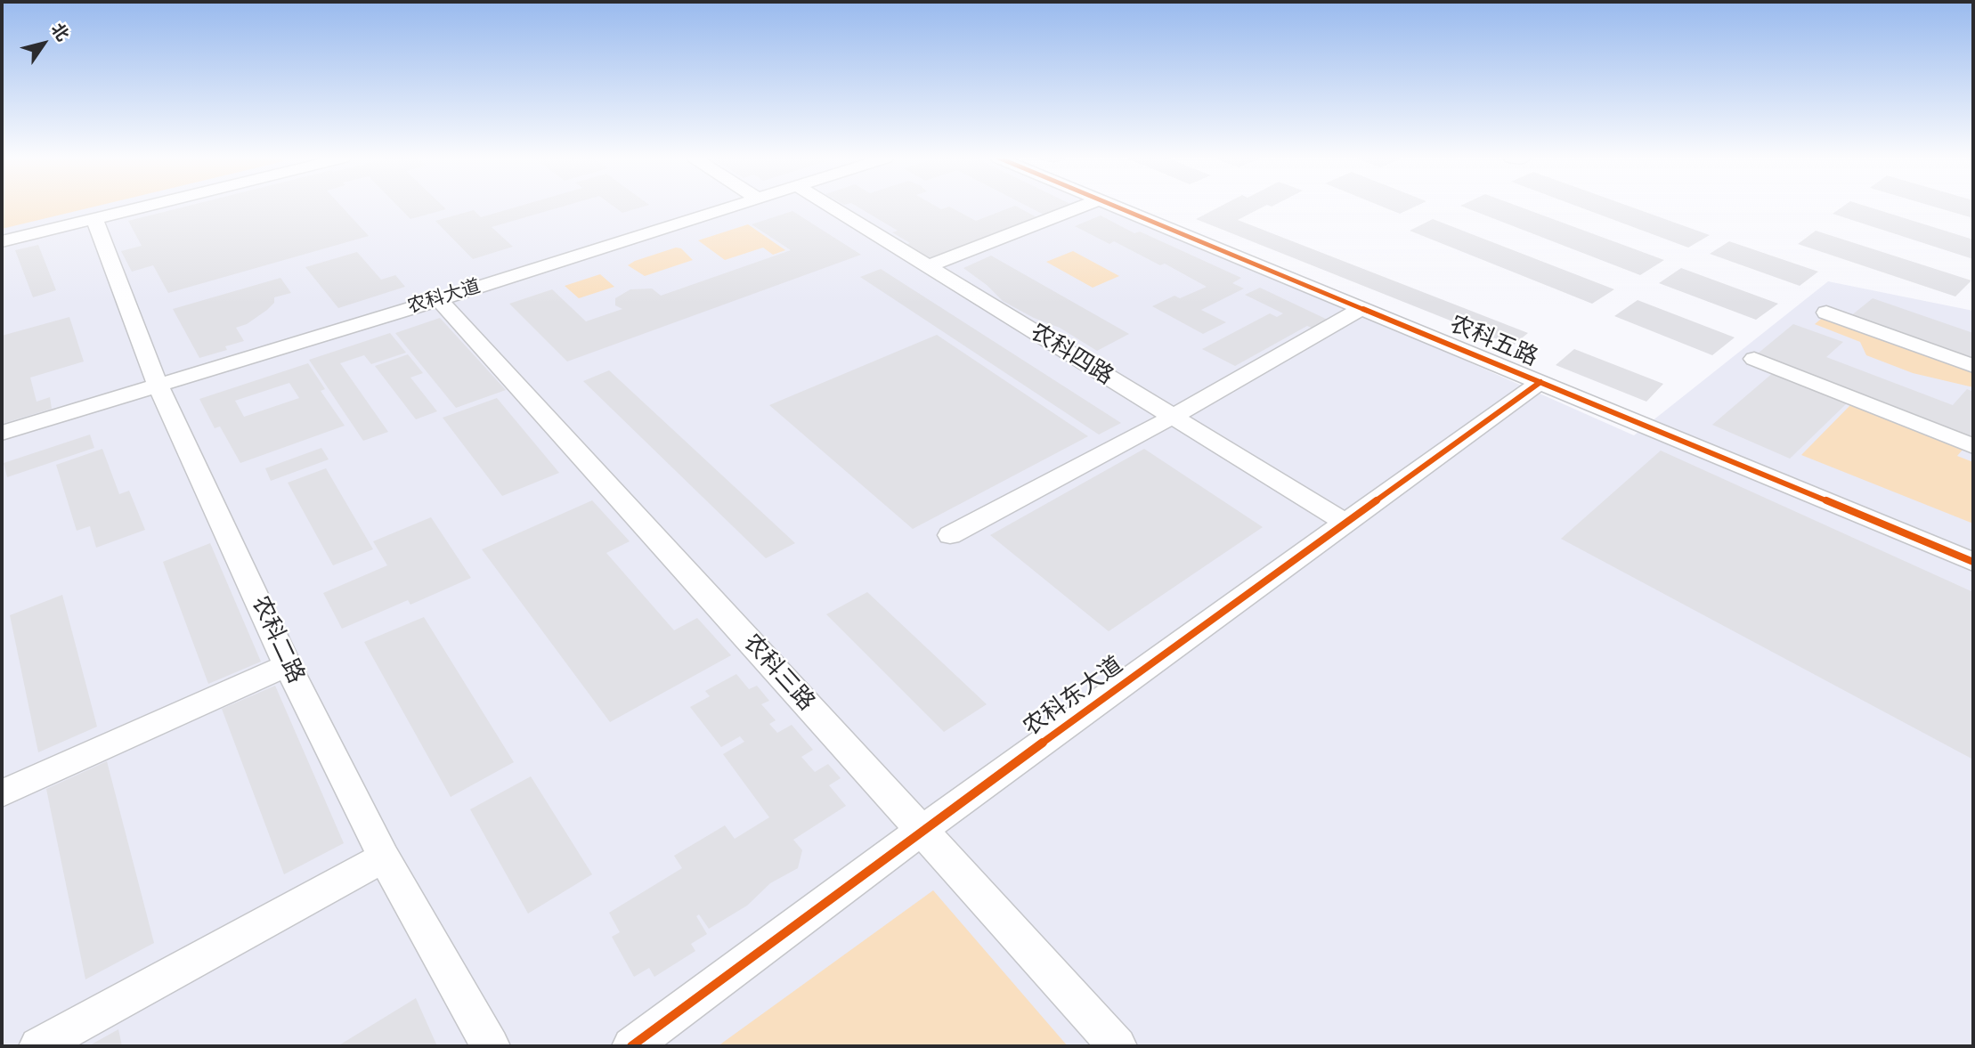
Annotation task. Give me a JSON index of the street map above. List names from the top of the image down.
{
  "streets": {
    "street": [
      "农科大道",
      "农科五路",
      "农科四路",
      "农科二路",
      "农科三路",
      "农科东大道"
    ]
  },
  "crossings": [
    ["农科大道", "农科二路"],
    ["农科大道", "农科三路"],
    ["农科五路", "农科东大道"],
    ["农科四路", "农科东大道"],
    ["农科三路", "农科东大道"]
  ],
  "north": "top right"
}
